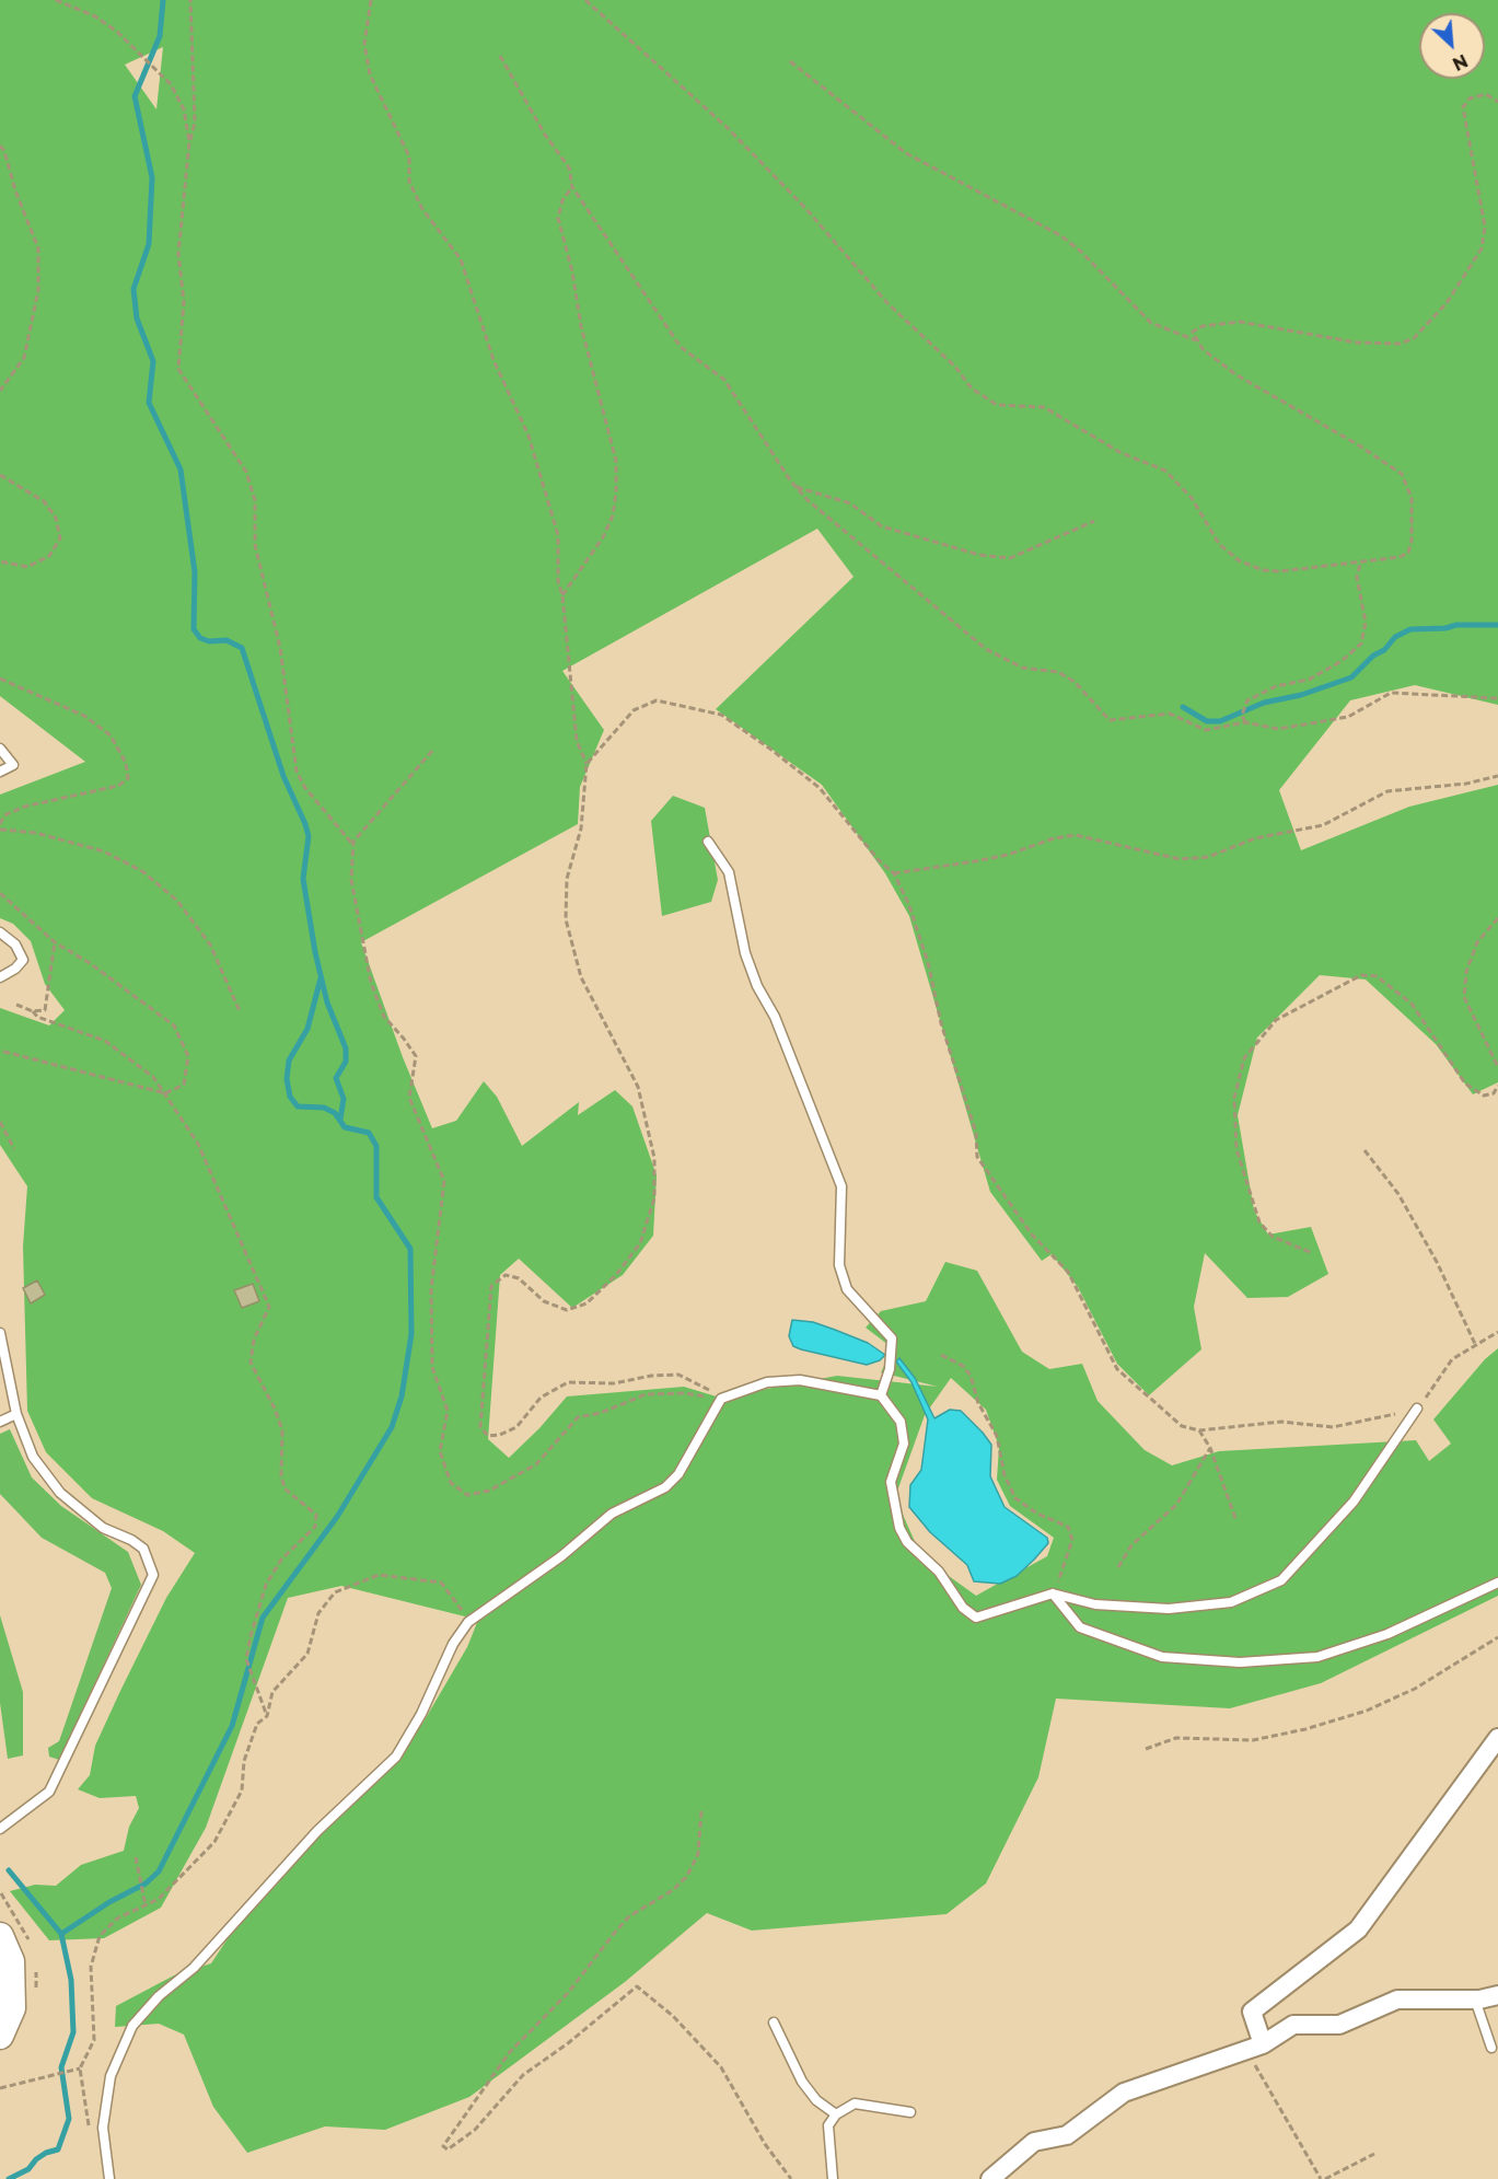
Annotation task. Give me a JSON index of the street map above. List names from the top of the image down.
{
  "north": "bottom right"
}
